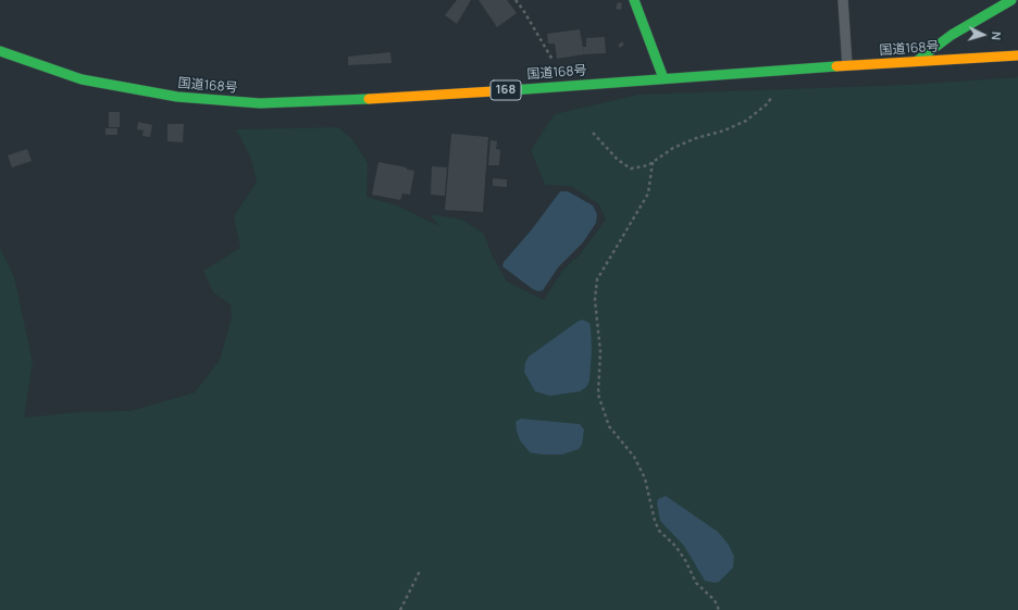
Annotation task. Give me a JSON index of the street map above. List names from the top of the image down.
{
  "streets": {
    "main road": ["国道168号", "168"]
  },
  "north": "right"
}
